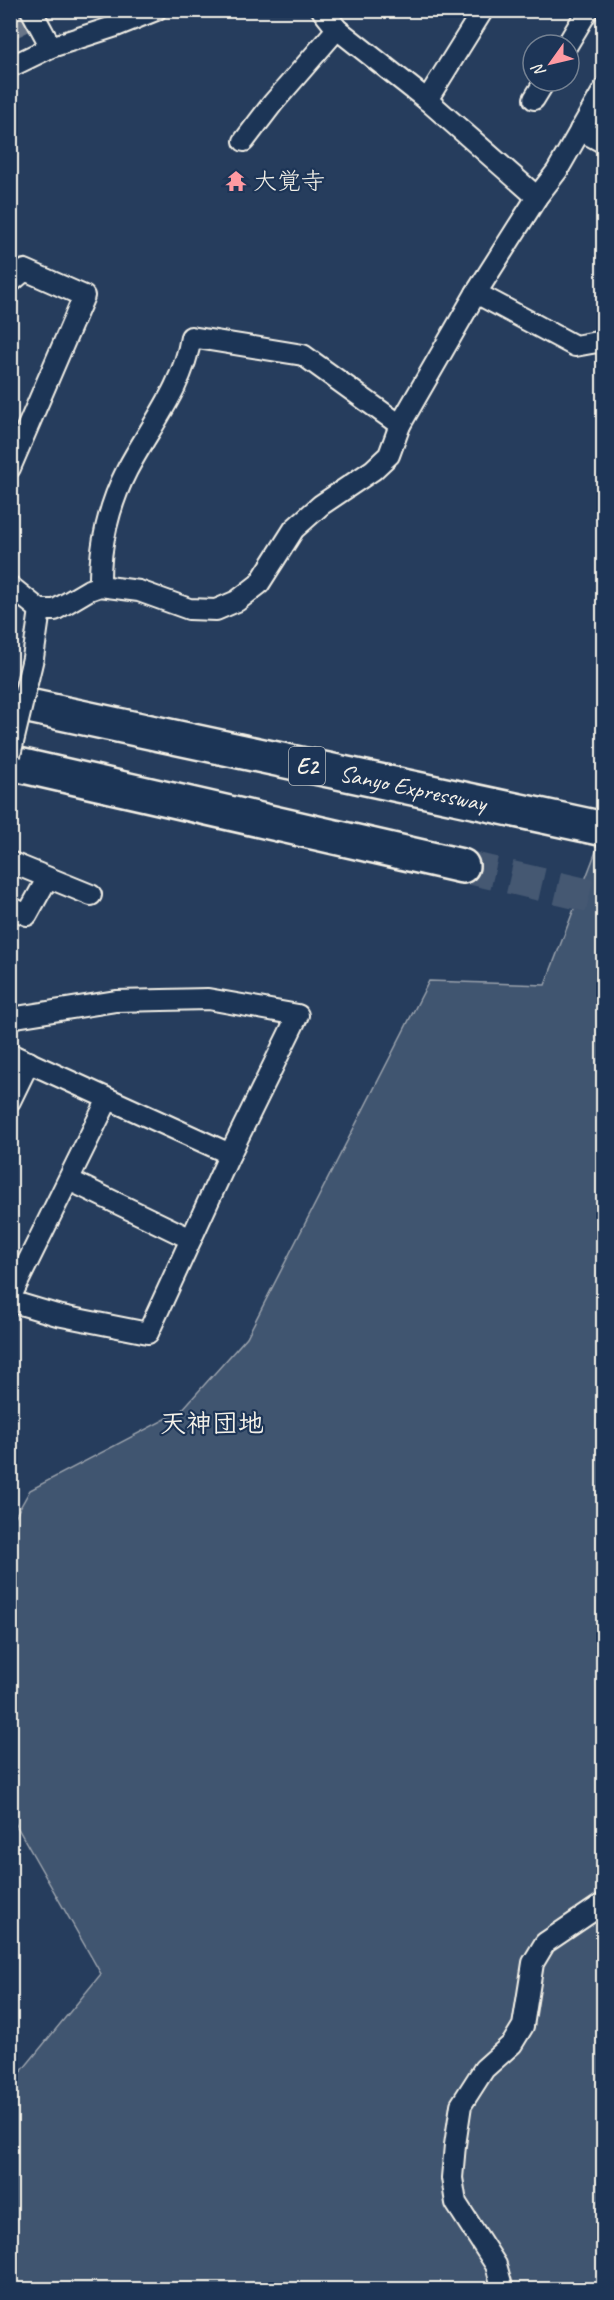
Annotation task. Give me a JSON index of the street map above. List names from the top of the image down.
{
  "streets": {
    "highway": ["E2", "Sanyo Expressway"]
  },
  "districts": ["天神団地"],
  "places": {
    "temple": ["大覚寺"]
  },
  "north": "bottom left"
}
